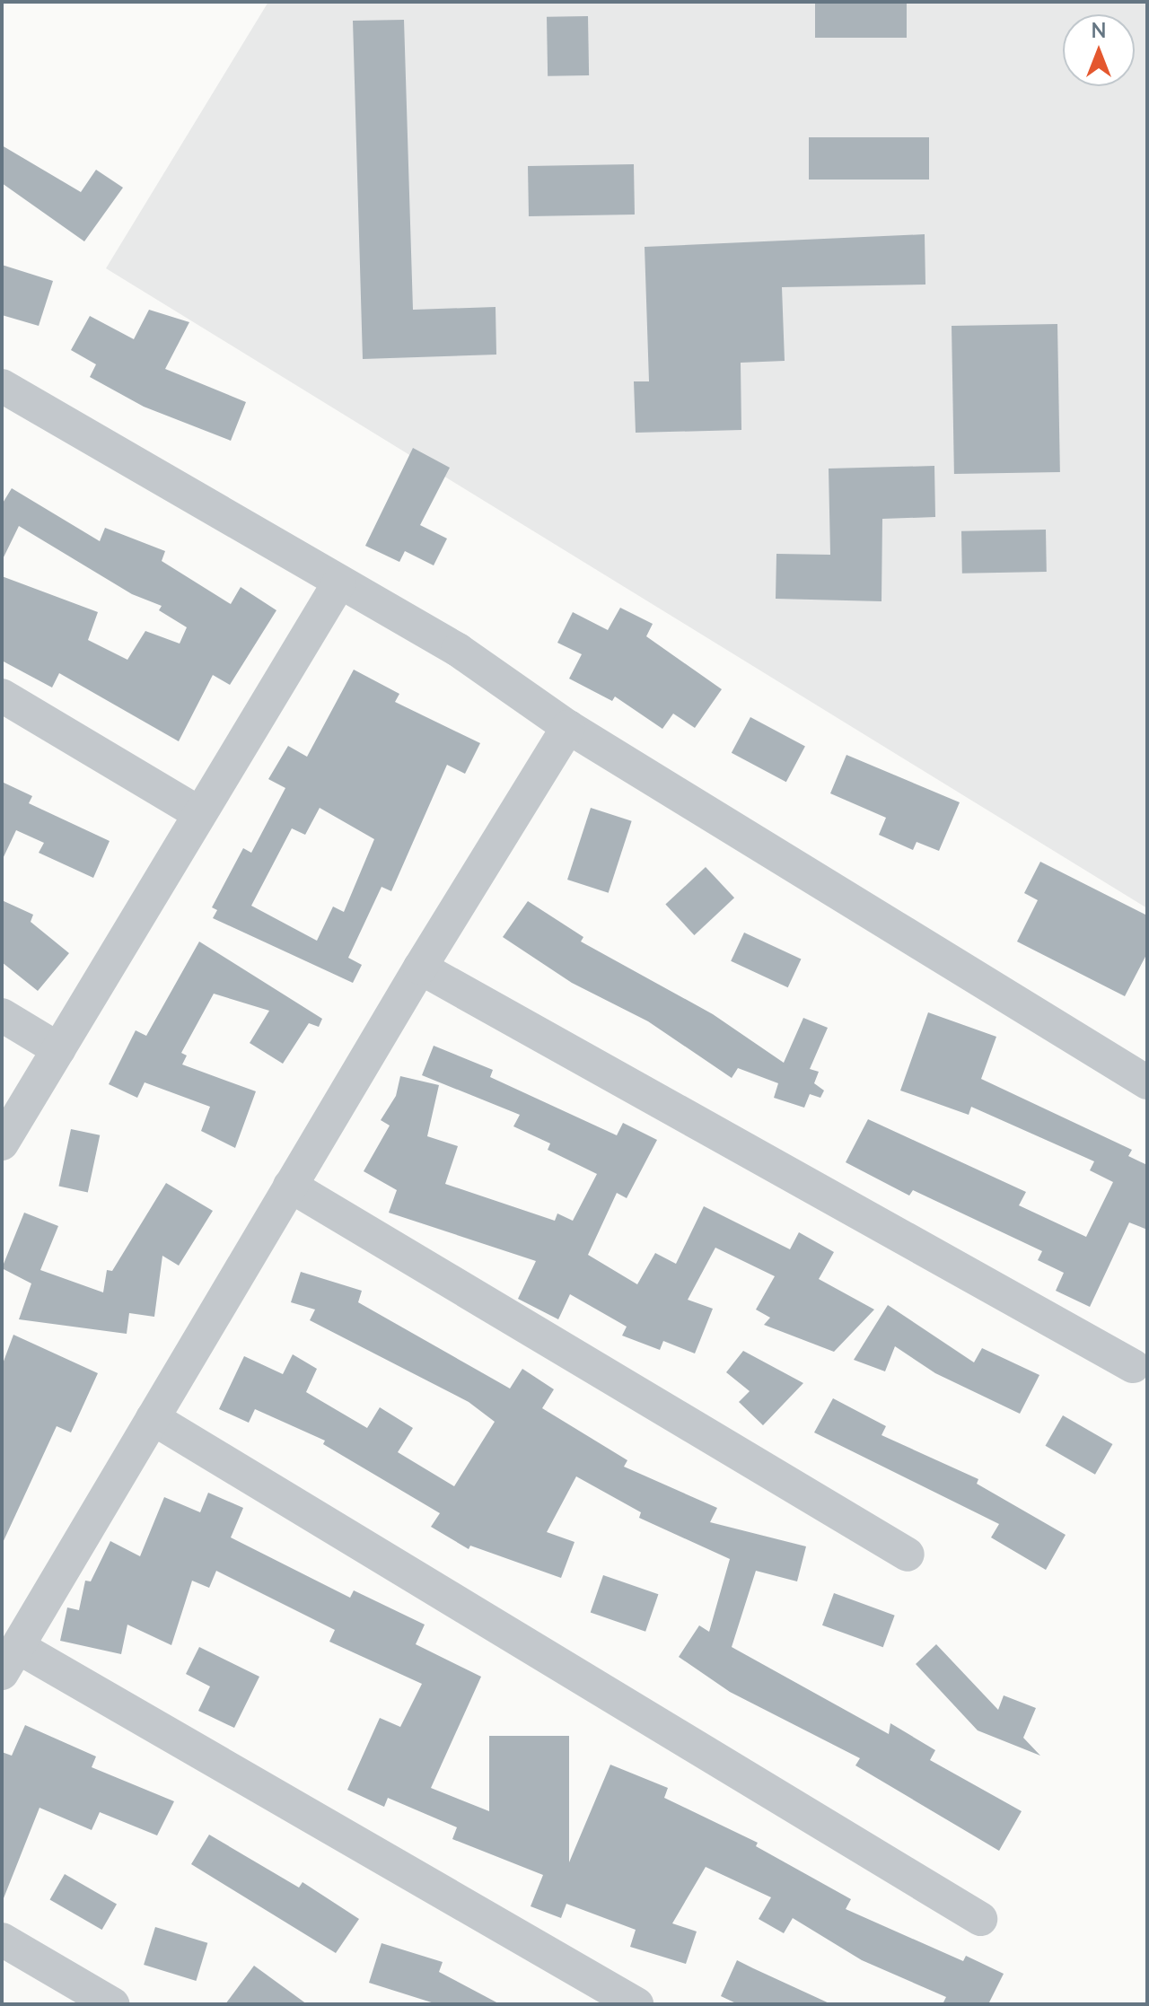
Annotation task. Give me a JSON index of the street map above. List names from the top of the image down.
{
  "north": "top"
}
